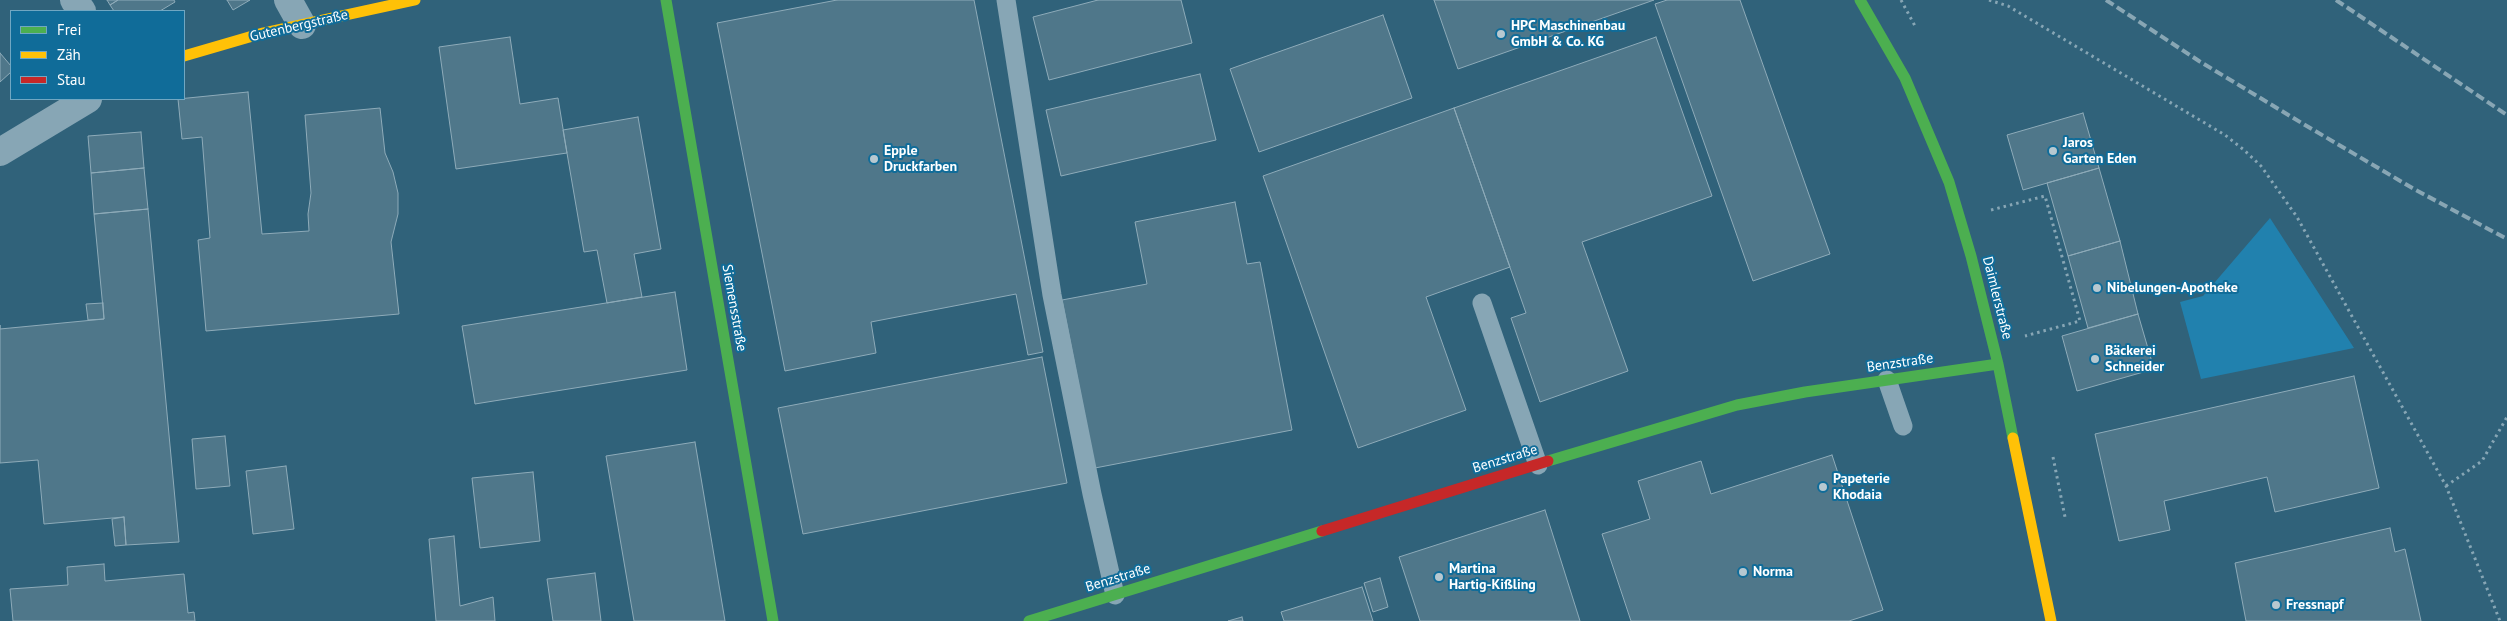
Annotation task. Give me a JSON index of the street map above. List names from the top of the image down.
{
  "streets": {
    "street": [
      "Gutenbergstraße",
      "Daimlerstraße",
      "Siemensstraße",
      "Benzstraße"
    ]
  },
  "crossings": [
    ["Daimlerstraße", "Benzstraße"]
  ],
  "places": [
    "HPC Maschinenbau GmbH & Co. KG",
    "Jaros Garten Eden",
    "Epple Druckfarben",
    "Nibelungen-Apotheke",
    "Bäckerei Schneider",
    "Papeterie Khodaia",
    "Norma",
    "Martina Hartig-Kißling",
    "Fressnapf"
  ],
  "legend": ["Frei", "Zäh", "Stau"]
}
